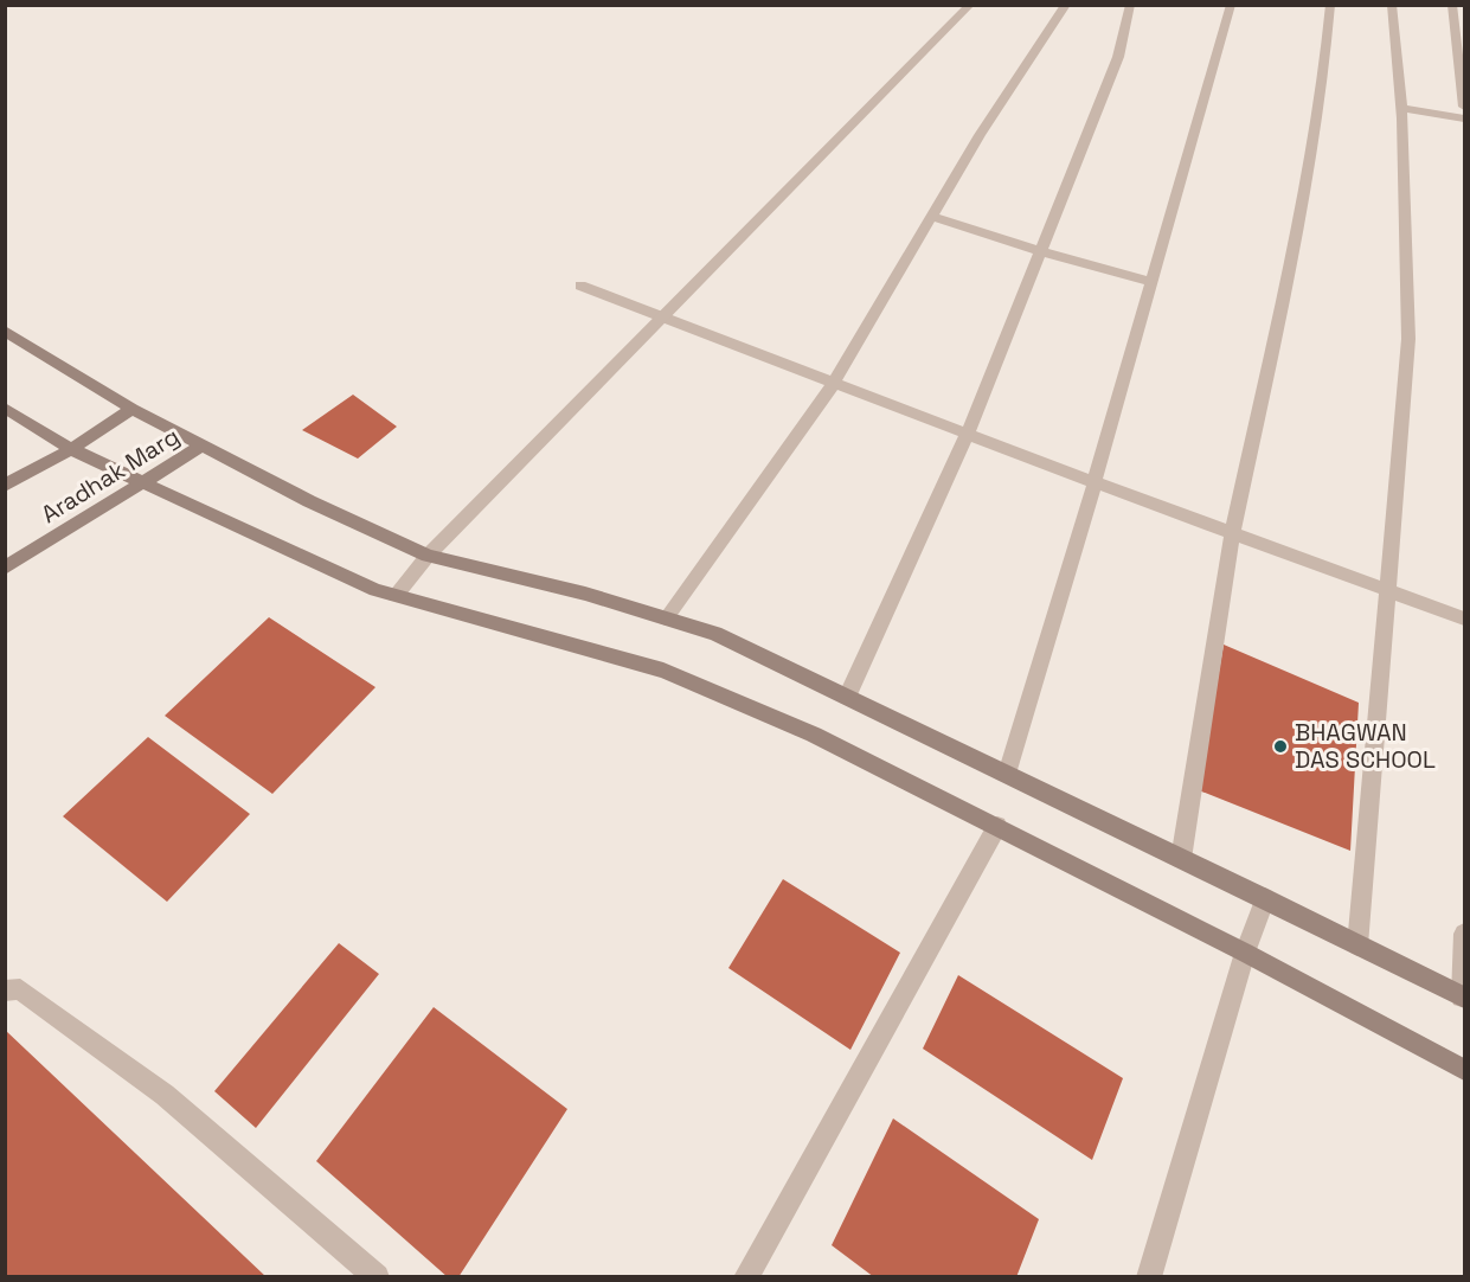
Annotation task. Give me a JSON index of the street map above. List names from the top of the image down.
{
  "streets": {
    "main road": ["Aradhak Marg"]
  },
  "places": ["BHAGWAN DAS SCHOOL"]
}
